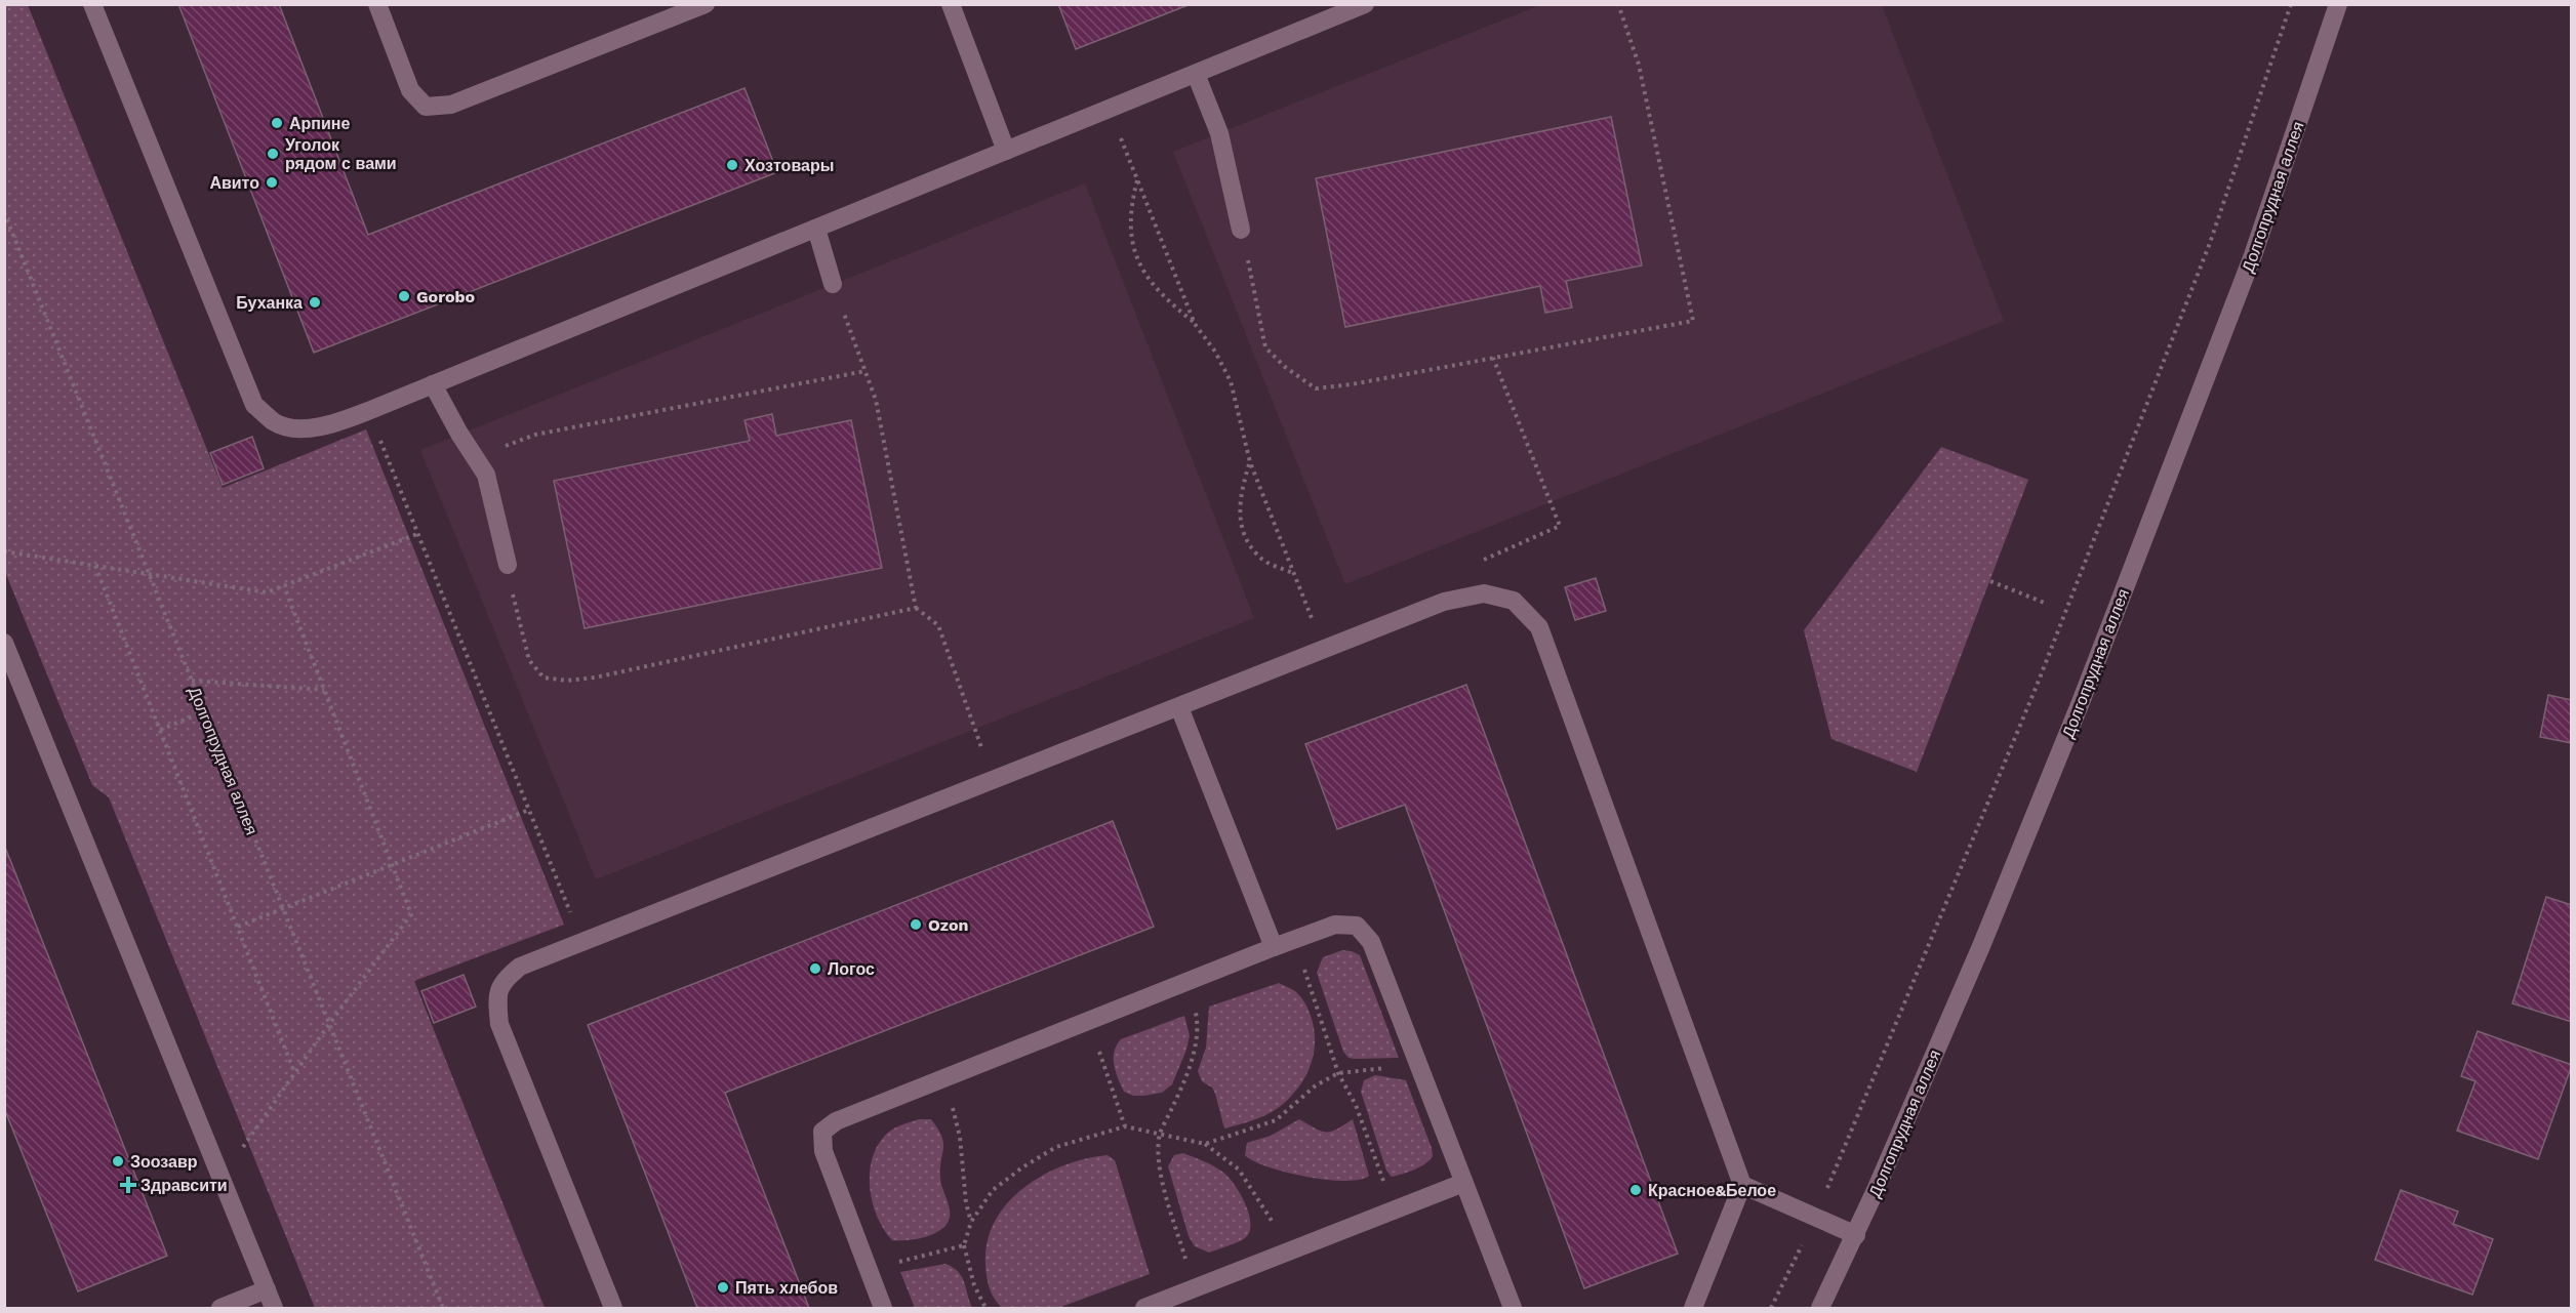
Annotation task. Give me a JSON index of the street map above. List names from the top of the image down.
{
  "streets": {
    "street": ["Долгопрудная аллея"]
  },
  "places": {
    "other": [
      "Арпине",
      "Уголок рядом с вами",
      "Хозтовары",
      "Авито",
      "Gorobo",
      "Буханка",
      "Ozon",
      "Логос",
      "Зоозавр",
      "Красное&Белое",
      "Пять хлебов"
    ],
    "health": ["Здравсити"]
  }
}
